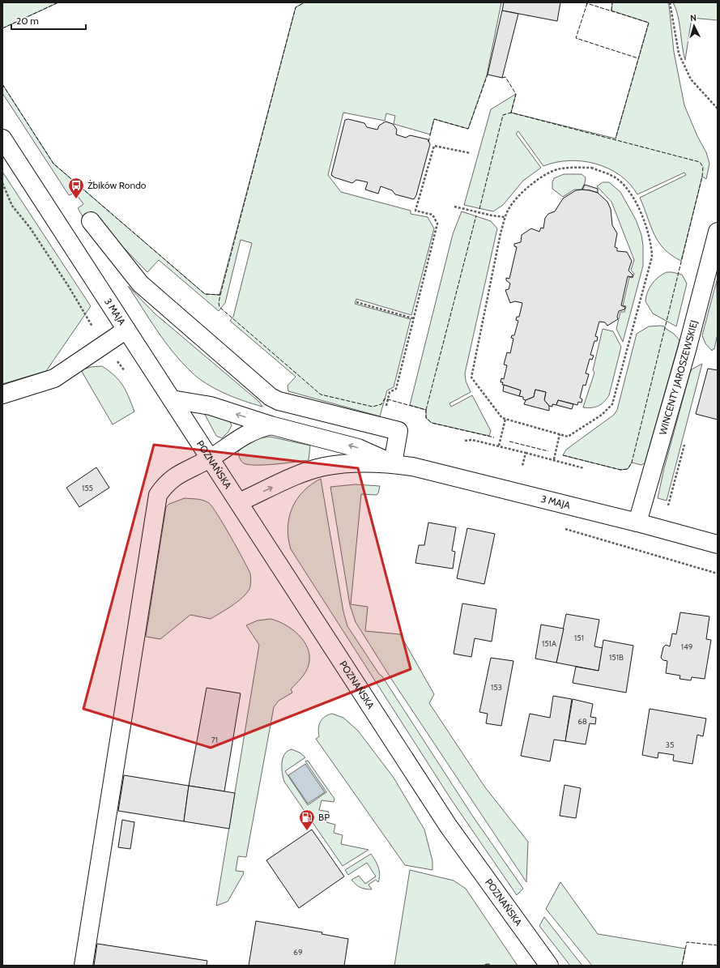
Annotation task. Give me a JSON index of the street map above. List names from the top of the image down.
{
  "streets": {
    "street": ["3 MAJA", "WINCENTY JAROSZEWSKIEJ", "POZNAŃSKA"]
  },
  "crossings": [
    ["3 MAJA", "WINCENTY JAROSZEWSKIEJ"],
    ["3 MAJA", "POZNAŃSKA"]
  ],
  "places": {
    "bus stop": ["Żbików Rondo"],
    "fuel station": ["BP"]
  },
  "house_numbers": [
    "155",
    "151",
    "151A",
    "149",
    "151B",
    "153",
    "68",
    "71",
    "35",
    "69"
  ],
  "scale_bar": "20 m",
  "north": "top"
}
